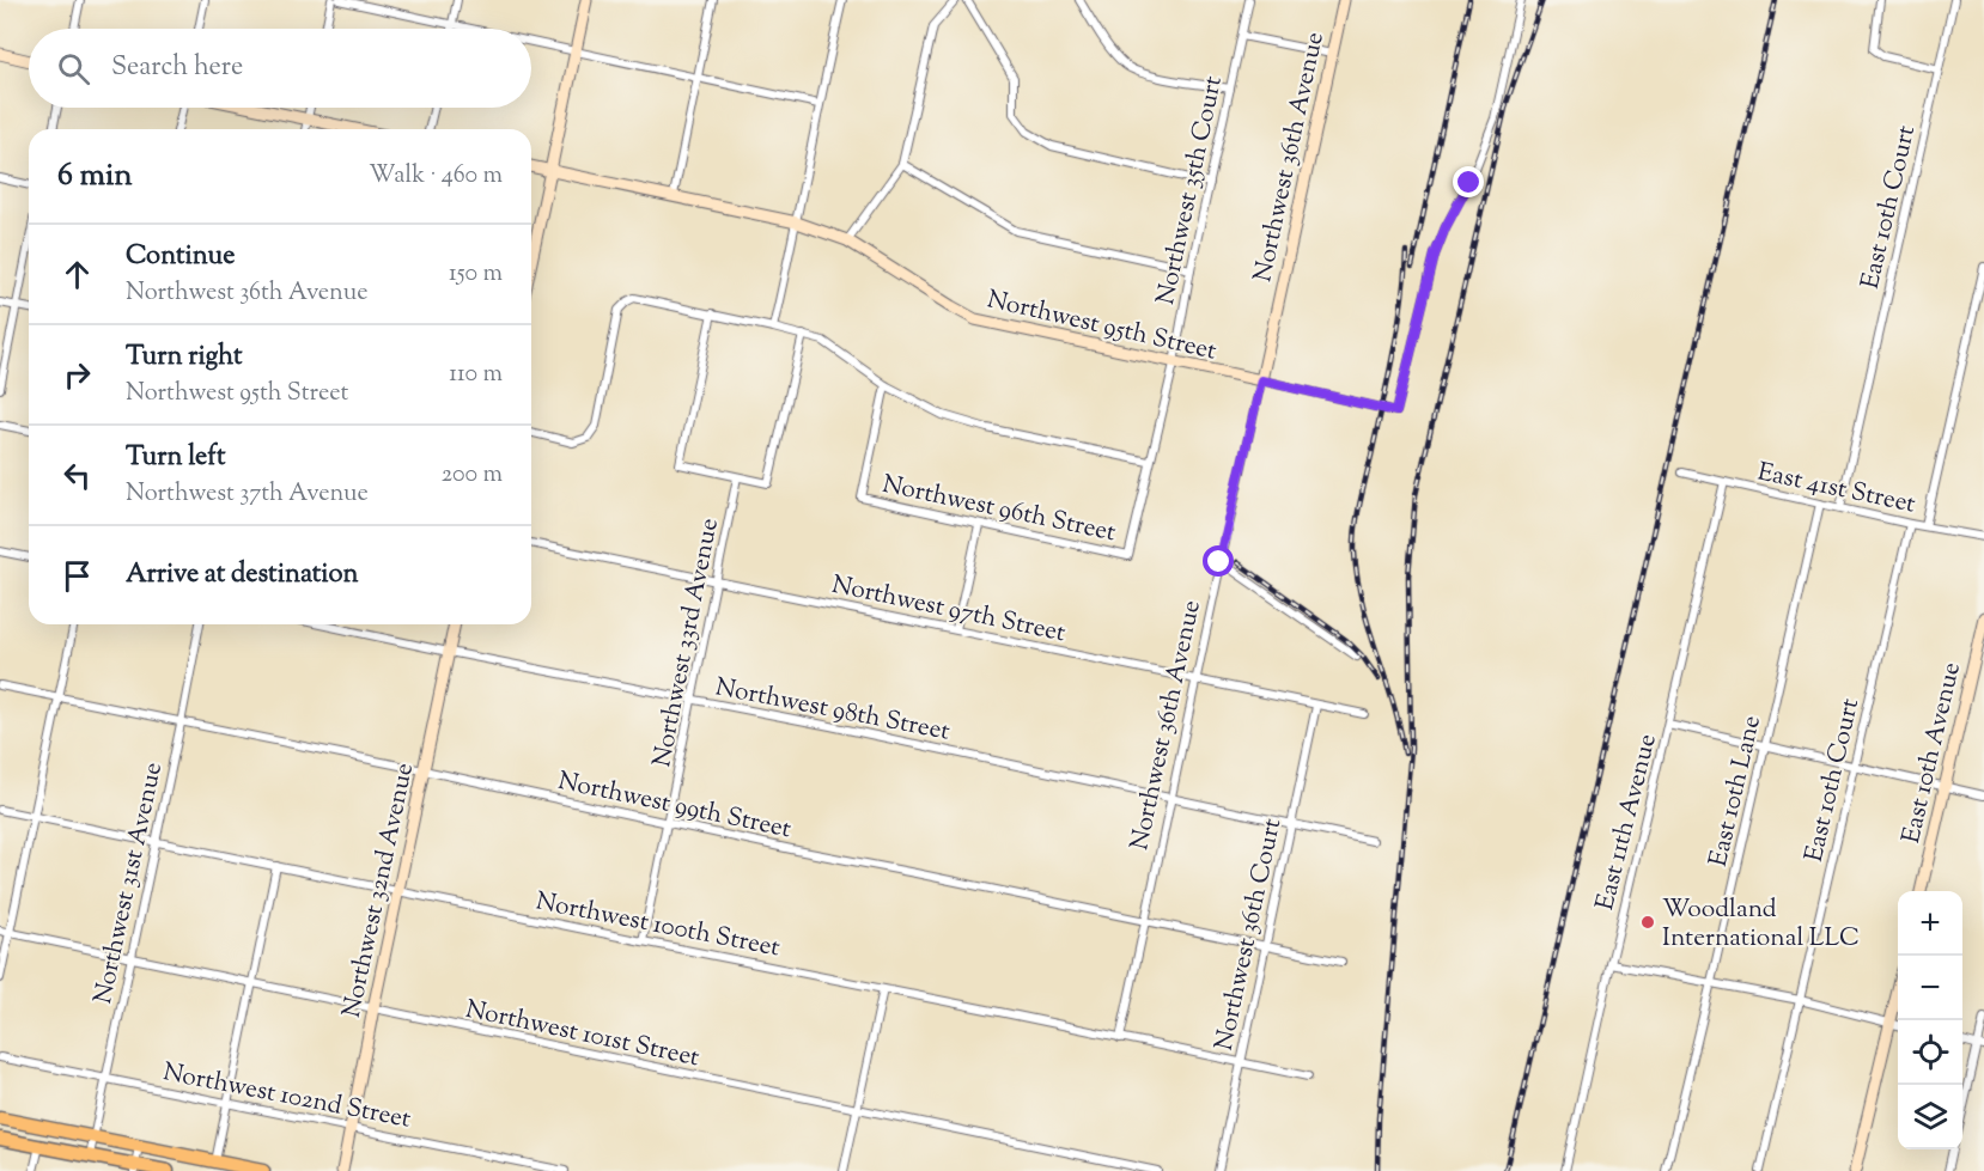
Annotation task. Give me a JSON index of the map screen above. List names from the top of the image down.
{
  "streets": {
    "street": [
      "Northwest 36th Avenue",
      "Northwest 35th Court",
      "East 10th Court",
      "Northwest 95th Street",
      "East 41st Street",
      "Northwest 96th Street",
      "Northwest 97th Street",
      "Northwest 33rd Avenue",
      "Northwest 98th Street",
      "East 10th Avenue",
      "East 10th Lane",
      "Northwest 99th Street",
      "East 11th Avenue",
      "Northwest 31st Avenue",
      "Northwest 32nd Avenue",
      "Northwest 100th Street",
      "Northwest 36th Court",
      "Northwest 101st Street",
      "Northwest 102nd Street"
    ]
  },
  "crossings": [
    ["Northwest 36th Avenue", "Northwest 95th Street"],
    ["Northwest 36th Avenue", "Northwest 97th Street"],
    ["Northwest 36th Avenue", "Northwest 98th Street"],
    ["Northwest 36th Avenue", "Northwest 99th Street"],
    ["Northwest 36th Avenue", "Northwest 100th Street"],
    ["Northwest 35th Court", "Northwest 95th Street"],
    ["Northwest 35th Court", "Northwest 96th Street"],
    ["East 10th Court", "East 41st Street"],
    ["East 41st Street", "East 10th Lane"],
    ["East 41st Street", "East 11th Avenue"],
    ["Northwest 97th Street", "Northwest 33rd Avenue"],
    ["Northwest 97th Street", "Northwest 36th Court"],
    ["Northwest 33rd Avenue", "Northwest 98th Street"],
    ["Northwest 33rd Avenue", "Northwest 99th Street"],
    ["Northwest 33rd Avenue", "Northwest 100th Street"],
    ["Northwest 98th Street", "Northwest 32nd Avenue"],
    ["Northwest 98th Street", "Northwest 36th Court"],
    ["Northwest 99th Street", "Northwest 31st Avenue"],
    ["Northwest 99th Street", "Northwest 32nd Avenue"],
    ["Northwest 99th Street", "Northwest 36th Court"],
    ["Northwest 31st Avenue", "Northwest 100th Street"],
    ["Northwest 31st Avenue", "Northwest 101st Street"],
    ["Northwest 31st Avenue", "Northwest 102nd Street"],
    ["Northwest 32nd Avenue", "Northwest 100th Street"],
    ["Northwest 32nd Avenue", "Northwest 101st Street"],
    ["Northwest 32nd Avenue", "Northwest 102nd Street"],
    ["Northwest 100th Street", "Northwest 36th Court"]
  ],
  "places": ["Woodland International LLC"],
  "page": {
    "search": "Search here",
    "heading": ["6 min", "Walk · 460 m"],
    "list": [
      ["Continue", "Northwest 36th Avenue", "150 m"],
      ["Turn right", "Northwest 95th Street", "110 m"],
      ["Turn left", "Northwest 37th Avenue", "200 m"],
      "Arrive at destination"
    ],
    "map_buttons": ["+", "−"]
  }
}
